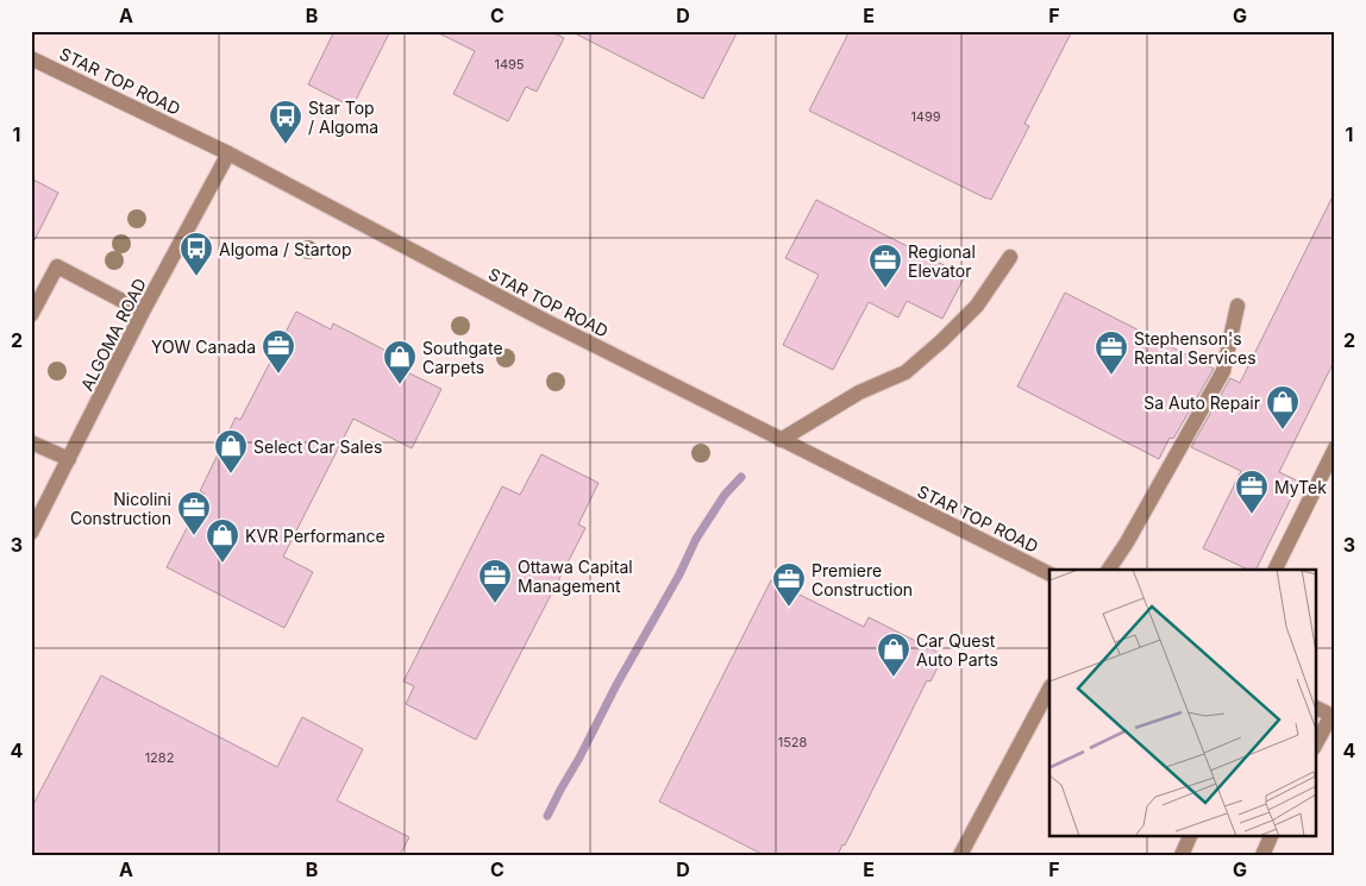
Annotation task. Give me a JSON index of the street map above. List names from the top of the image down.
{
  "streets": {
    "street": ["STAR TOP ROAD", "ALGOMA ROAD"]
  },
  "crossings": [
    ["STAR TOP ROAD", "ALGOMA ROAD"]
  ],
  "places": {
    "bus stop": ["Star Top / Algoma", "Algoma / Startop"],
    "office": [
      "Regional Elevator",
      "YOW Canada",
      "Stephenson's Rental Services",
      "MyTek",
      "Nicolini Construction",
      "Ottawa Capital Management",
      "Premiere Construction"
    ],
    "shop": [
      "Southgate Carpets",
      "Sa Auto Repair",
      "Select Car Sales",
      "KVR Performance",
      "Car Quest Auto Parts"
    ]
  },
  "house_numbers": [
    "1495",
    "1499",
    "1528",
    "1282"
  ],
  "grid": {
    "columns": [
      "A",
      "B",
      "C",
      "D",
      "E",
      "F",
      "G"
    ],
    "rows": [
      "1",
      "2",
      "3",
      "4"
    ]
  }
}
